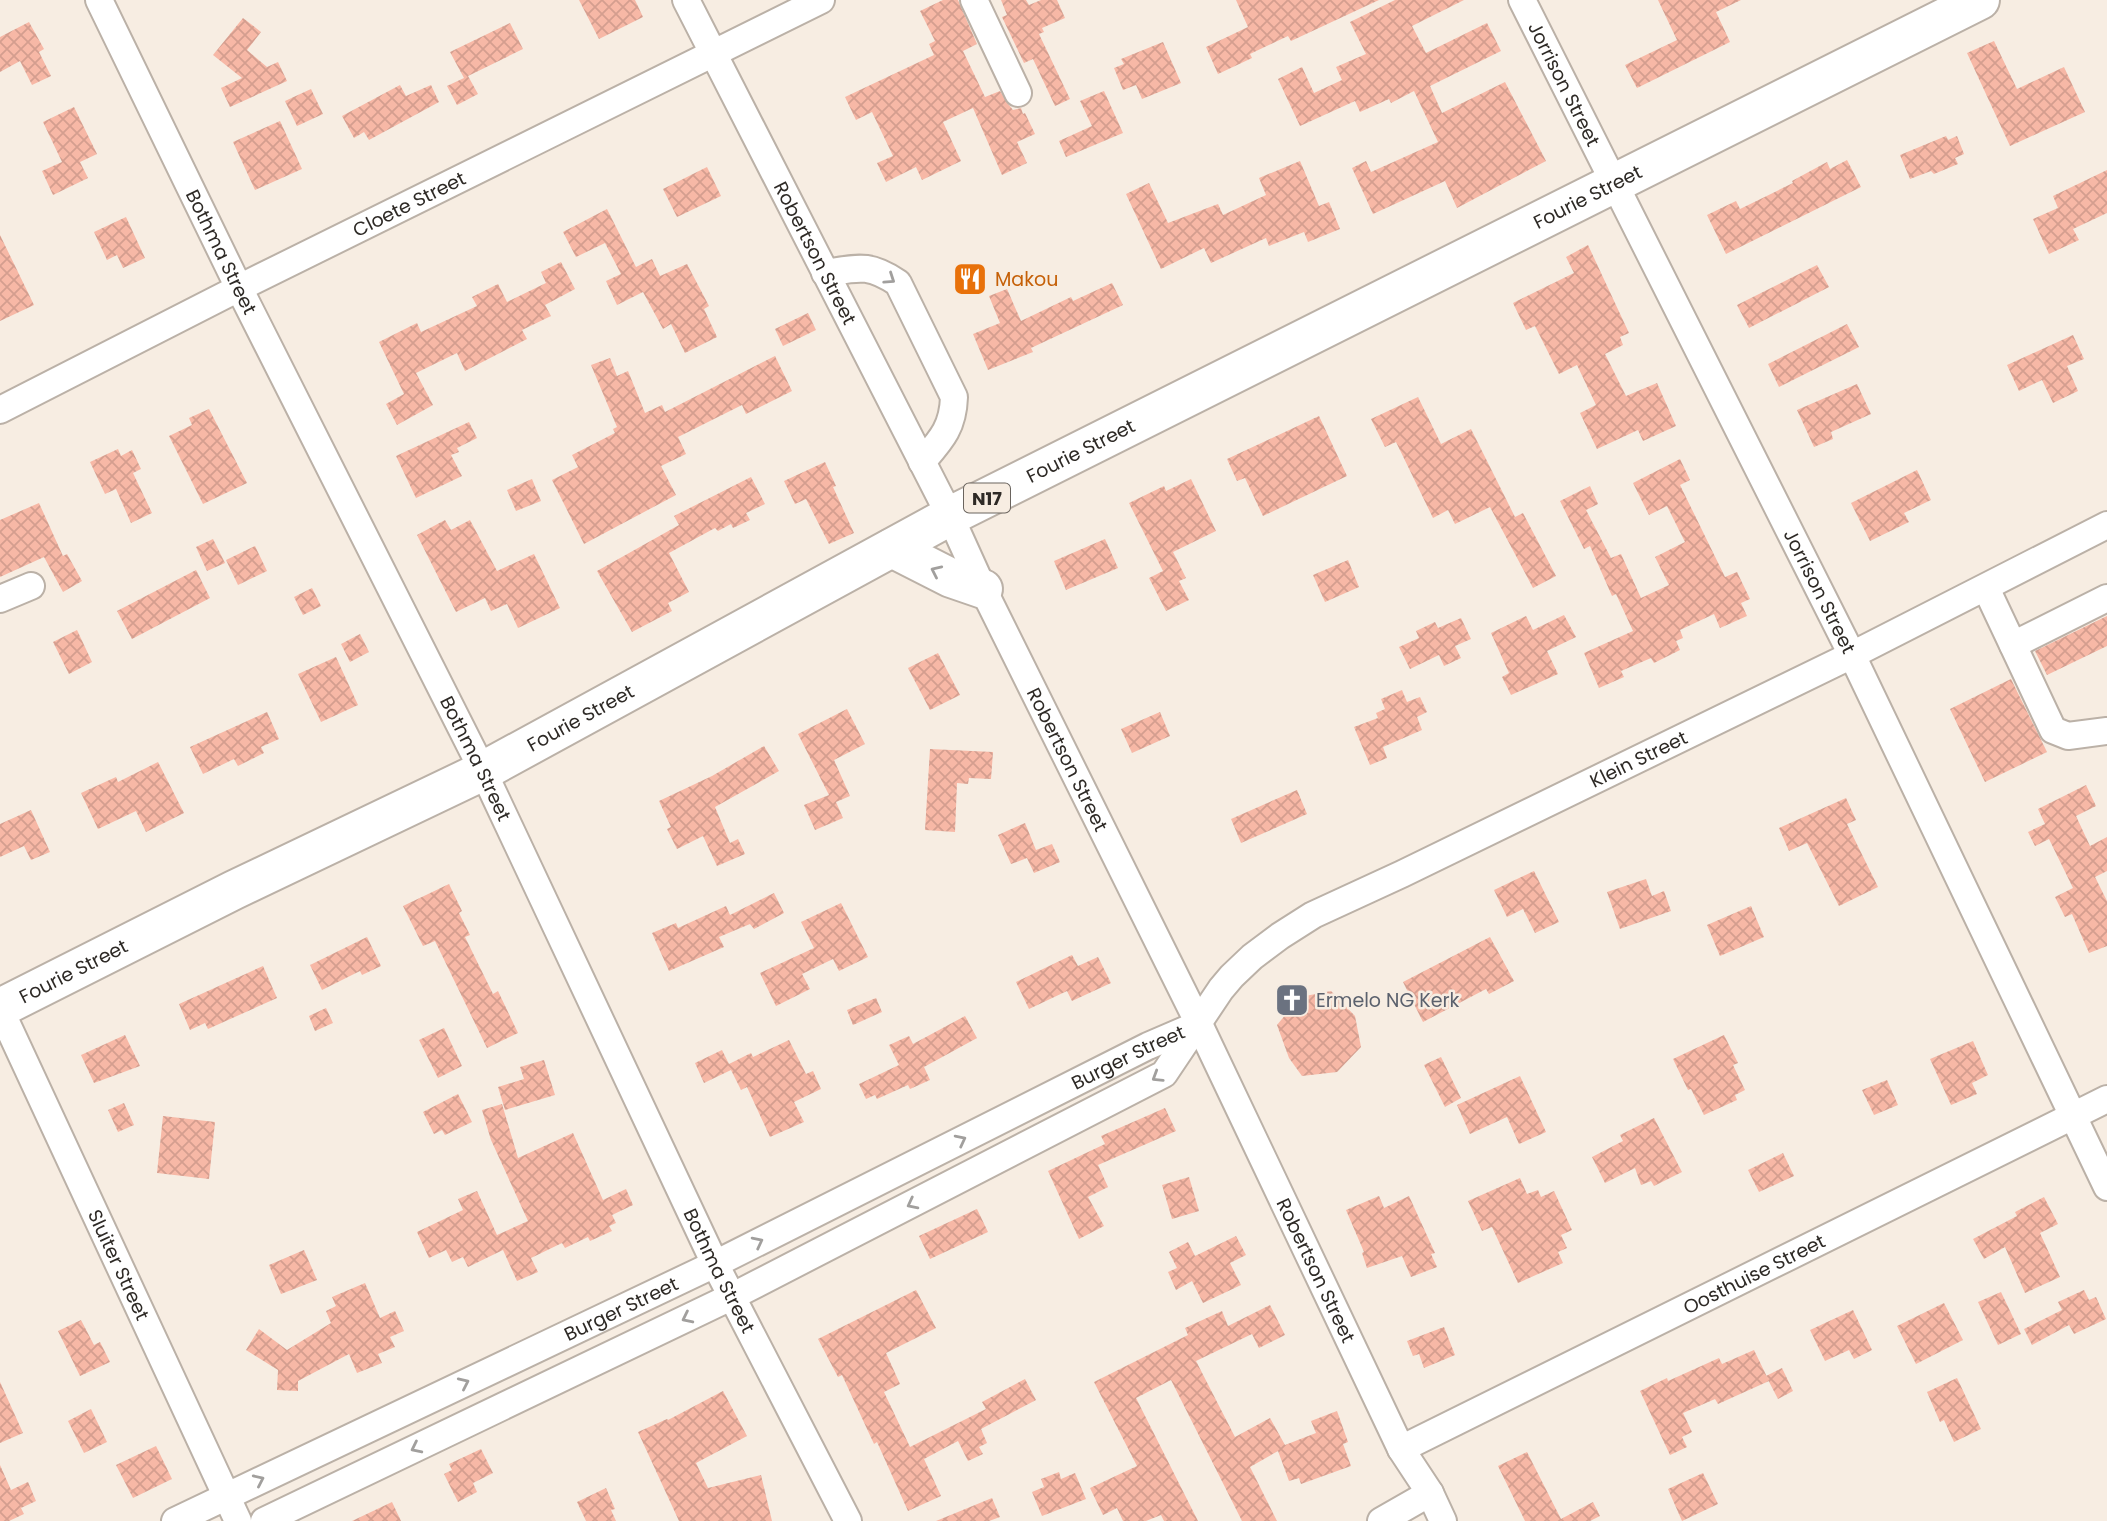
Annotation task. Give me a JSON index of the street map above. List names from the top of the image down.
{
  "streets": {
    "highway": ["Fourie Street", "N17"],
    "street": [
      "Jorrison Street",
      "Cloete Street",
      "Bothma Street",
      "Robertson Street",
      "Klein Street",
      "Burger Street",
      "Sluiter Street",
      "Oosthuise Street"
    ]
  },
  "crossings": [
    ["Jorrison Street", "Fourie Street"],
    ["Jorrison Street", "Klein Street"],
    ["Jorrison Street", "Oosthuise Street"],
    ["Fourie Street", "Bothma Street"],
    ["Fourie Street", "Robertson Street"],
    ["Fourie Street", "Sluiter Street"],
    ["Cloete Street", "Bothma Street"],
    ["Cloete Street", "Robertson Street"],
    ["Bothma Street", "Burger Street"],
    ["Robertson Street", "Klein Street"],
    ["Robertson Street", "Burger Street"],
    ["Robertson Street", "Oosthuise Street"],
    ["Klein Street", "Burger Street"],
    ["Burger Street", "Sluiter Street"]
  ],
  "places": {
    "restaurant": ["Makou"],
    "church": ["Ermelo NG Kerk"]
  }
}
